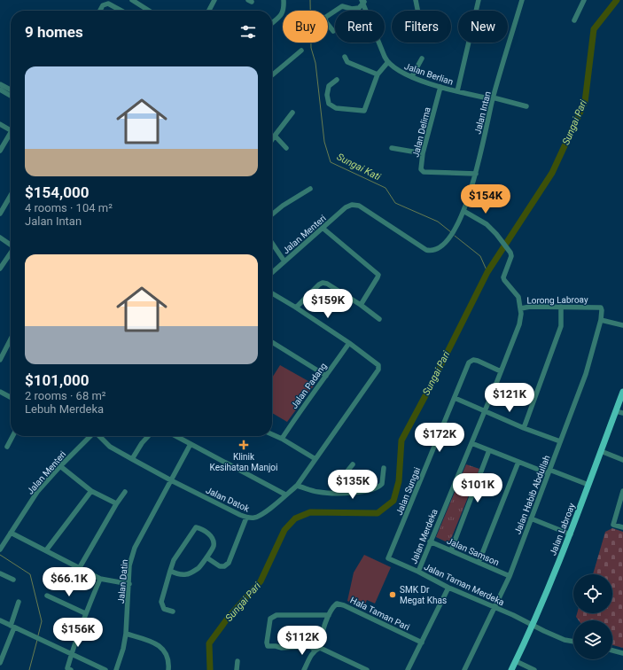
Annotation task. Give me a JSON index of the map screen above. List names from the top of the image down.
{
  "streets": {
    "main road": ["Jalan Labroay"],
    "street": [
      "Jalan Berlian",
      "Jalan Intan",
      "Jalan Delima",
      "Jalan Menteri",
      "Lorong Labroay",
      "Jalan Padang",
      "Jalan Sungai",
      "Jalan Habib Abdullah",
      "Jalan Datok",
      "Jalan Merdeka",
      "Jalan Samson",
      "Jalan Datin",
      "Jalan Taman Merdeka",
      "Hala Taman Pari"
    ]
  },
  "crossings": [
    ["Jalan Berlian", "Jalan Intan"],
    ["Jalan Berlian", "Jalan Delima"],
    ["Jalan Intan", "Jalan Delima"],
    ["Jalan Intan", "Jalan Menteri"],
    ["Jalan Intan", "Jalan Merdeka"],
    ["Lorong Labroay", "Jalan Habib Abdullah"],
    ["Lorong Labroay", "Jalan Merdeka"],
    ["Jalan Padang", "Jalan Datok"],
    ["Jalan Sungai", "Jalan Merdeka"],
    ["Jalan Sungai", "Jalan Taman Merdeka"],
    ["Jalan Habib Abdullah", "Jalan Samson"],
    ["Jalan Habib Abdullah", "Jalan Taman Merdeka"],
    ["Jalan Datok", "Jalan Datin"],
    ["Jalan Labroay", "Jalan Taman Merdeka"],
    ["Jalan Merdeka", "Jalan Samson"],
    ["Jalan Merdeka", "Jalan Taman Merdeka"]
  ],
  "water": ["Sungai Pari", "Sungai Kati"],
  "places": {
    "health": ["Klinik Kesihatan Manjoi"],
    "other": ["SMK Dr Megat Khas"]
  },
  "page": {
    "chip": [
      "Buy",
      "Rent",
      "Filters",
      "New"
    ],
    "heading": "9 homes",
    "list": [
      {
        "name": "$154,000",
        "note": "4 rooms · 104 m² · Jalan Intan"
      },
      {
        "name": "$101,000",
        "note": "2 rooms · 68 m² · Lebuh Merdeka"
      }
    ],
    "price": [
      "$154K",
      "$159K",
      "$121K",
      "$172K",
      "$135K",
      "$101K",
      "$66.1K",
      "$156K",
      "$112K"
    ]
  }
}
